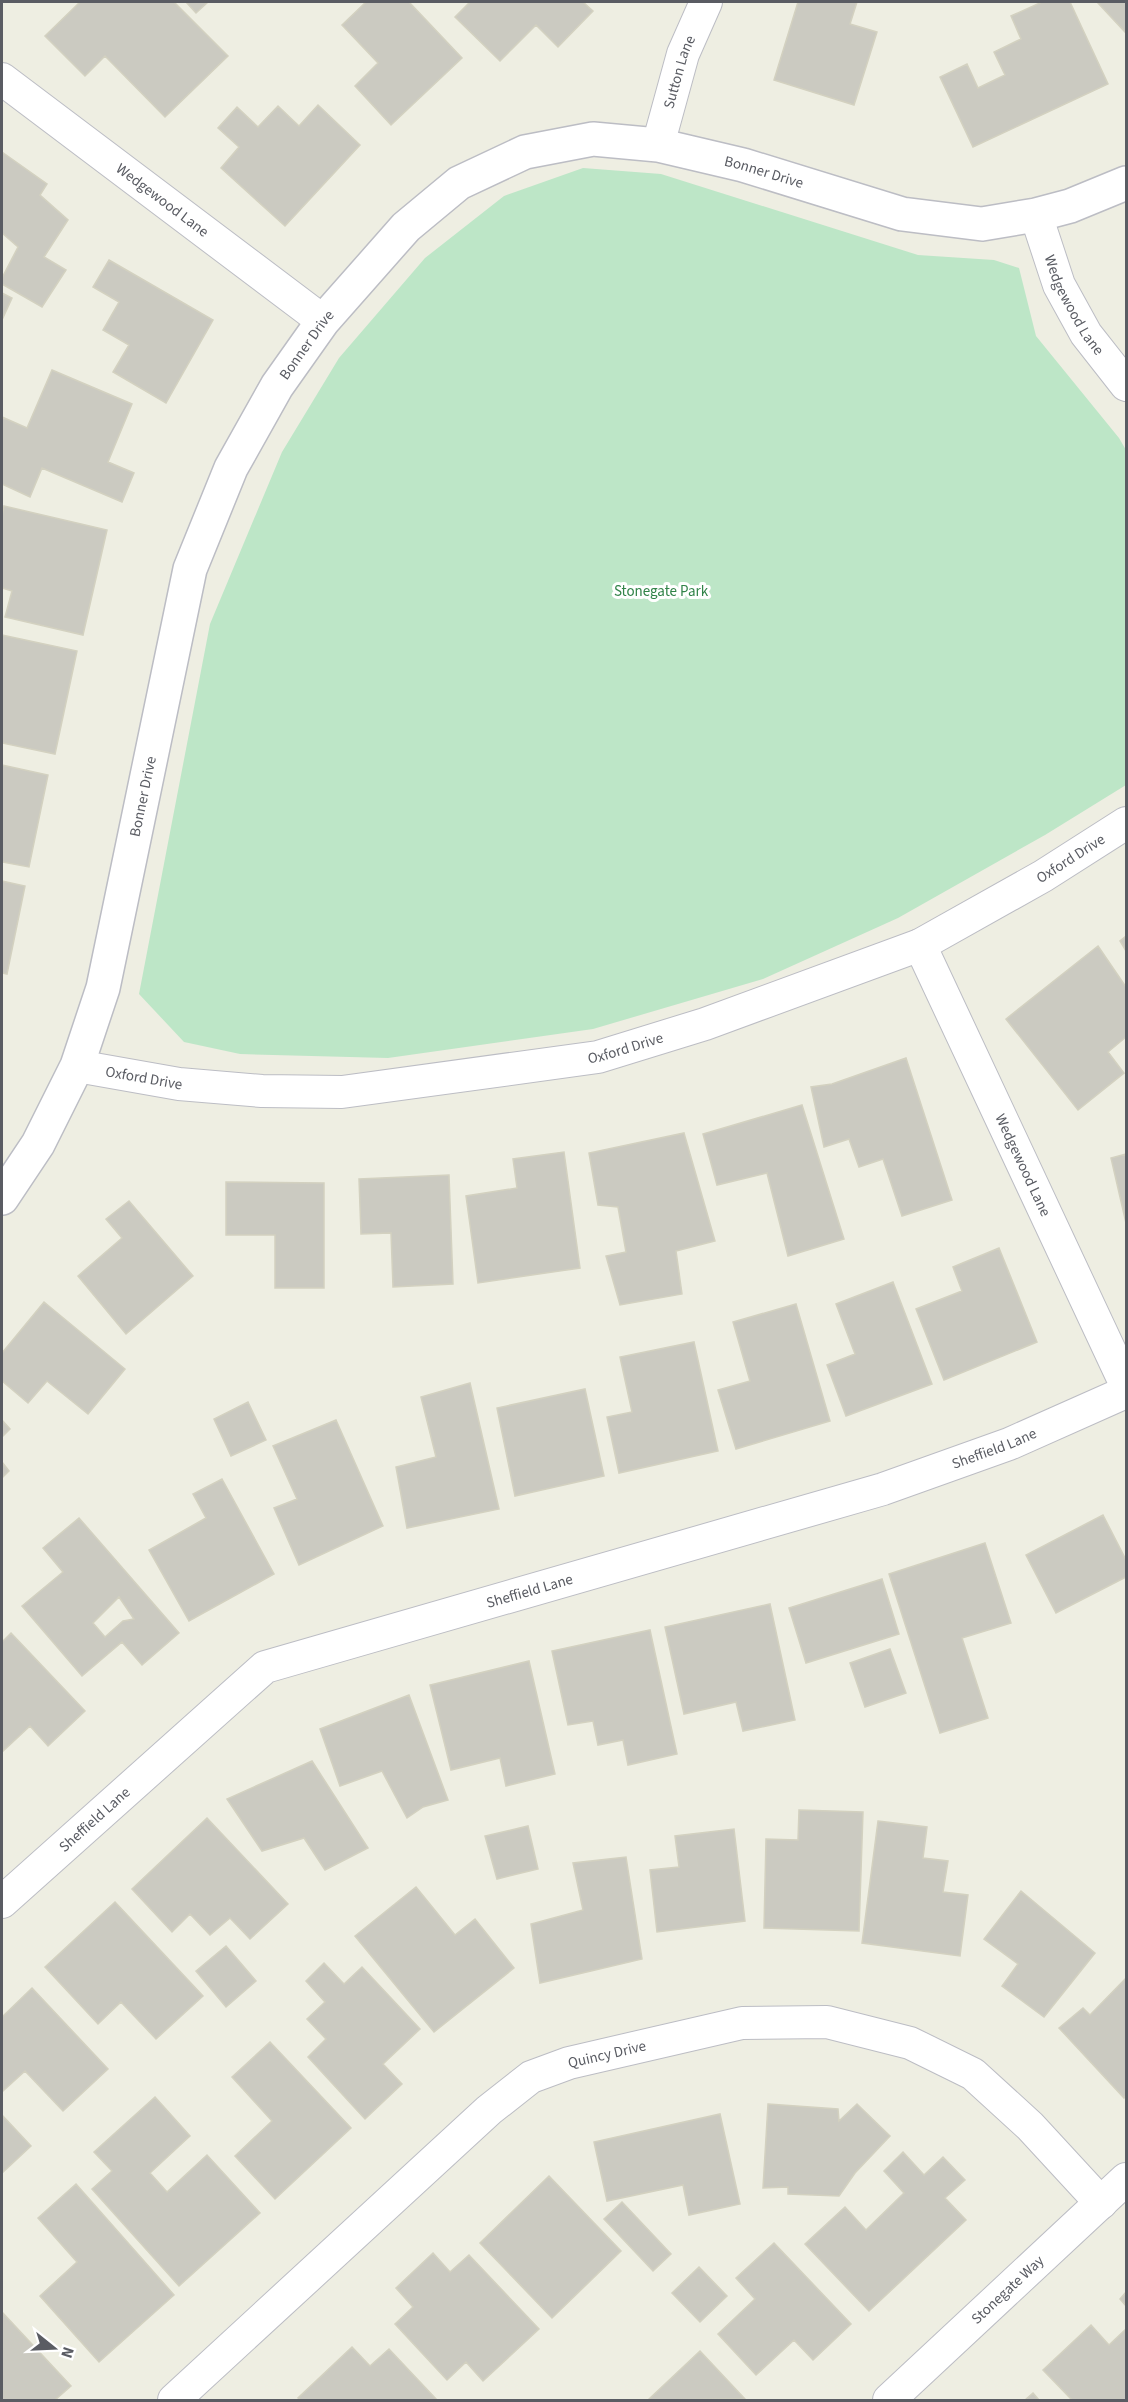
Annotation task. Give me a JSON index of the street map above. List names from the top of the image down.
{
  "streets": {
    "street": [
      "Sutton Lane",
      "Bonner Drive",
      "Wedgewood Lane",
      "Oxford Drive",
      "Sheffield Lane",
      "Quincy Drive",
      "Stonegate Way"
    ]
  },
  "crossings": [
    ["Sutton Lane", "Bonner Drive"],
    ["Bonner Drive", "Wedgewood Lane"],
    ["Bonner Drive", "Oxford Drive"],
    ["Wedgewood Lane", "Oxford Drive"],
    ["Quincy Drive", "Stonegate Way"]
  ],
  "parks": ["Stonegate Park"],
  "north": "right"
}
